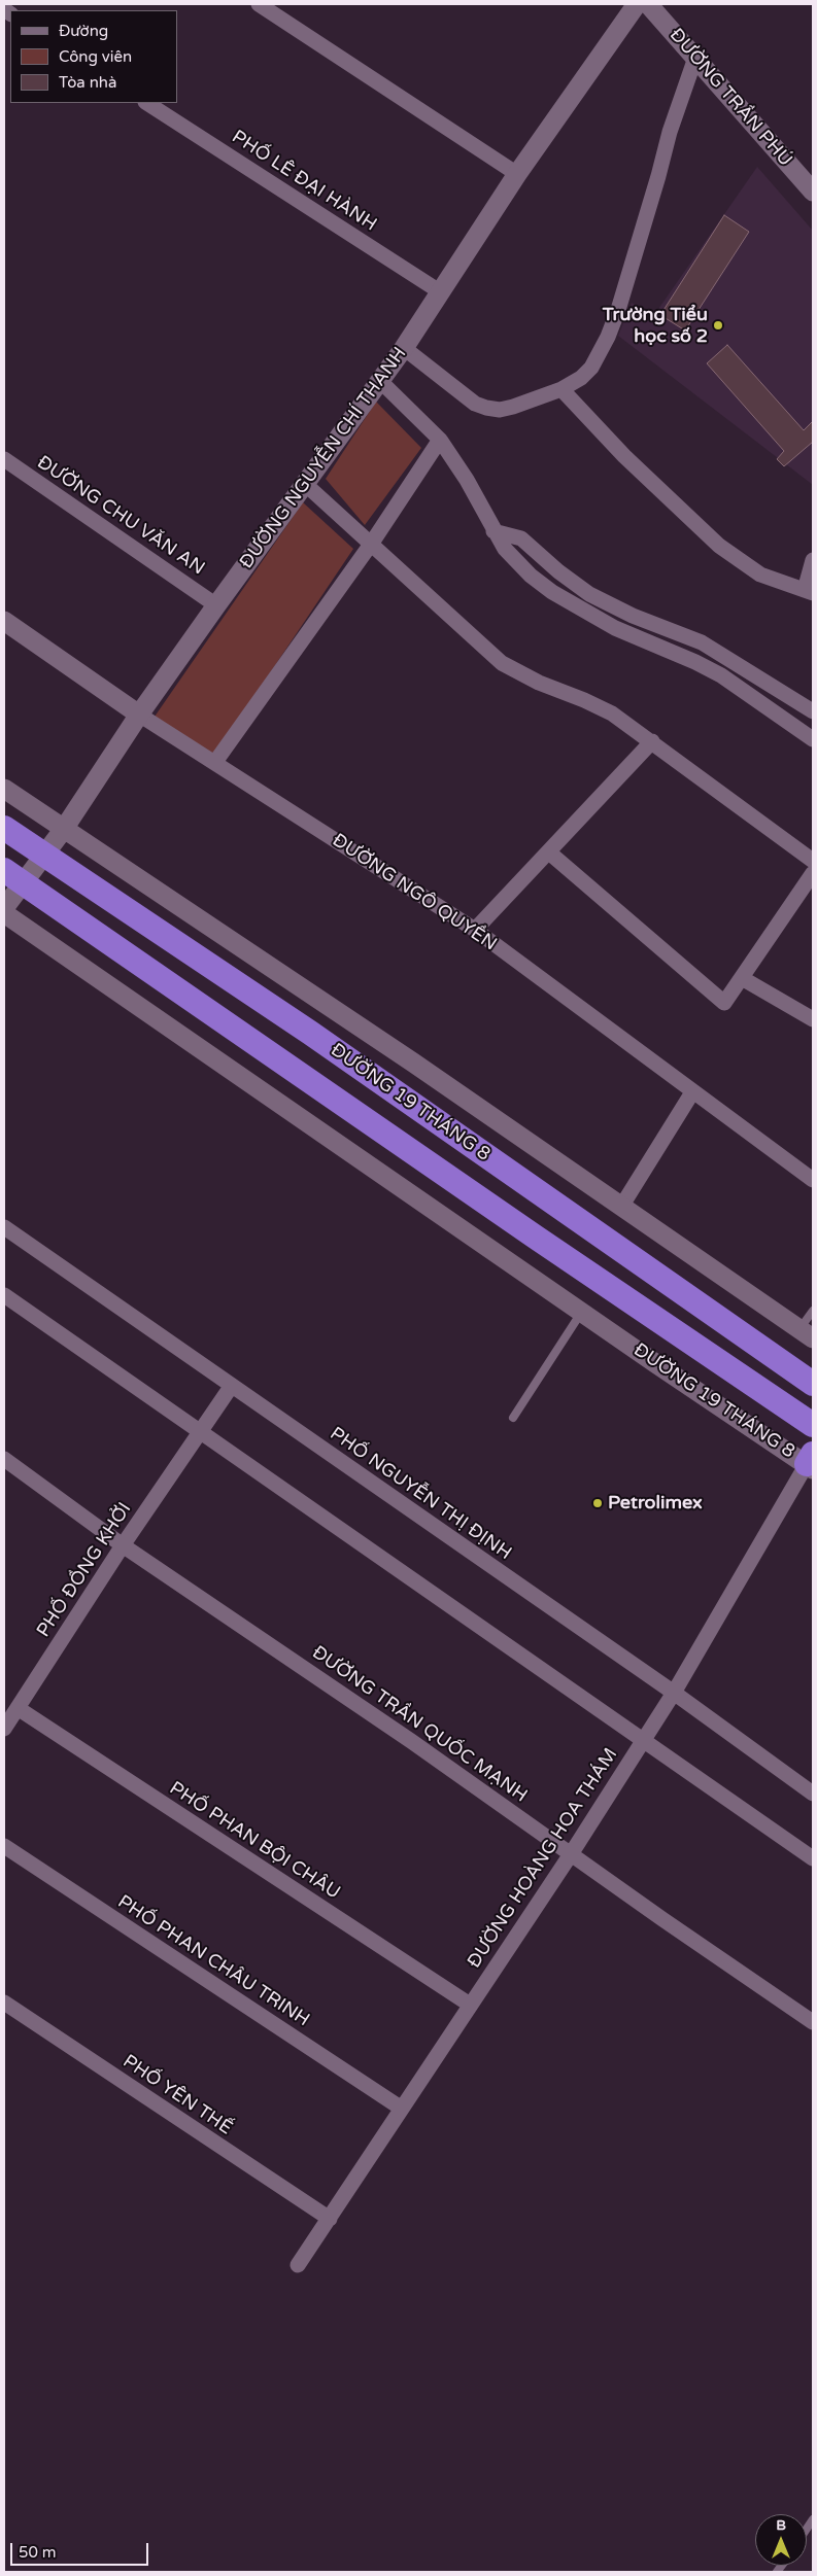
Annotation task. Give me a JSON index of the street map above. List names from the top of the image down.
{
  "streets": {
    "highway": ["ĐƯỜNG 19 THÁNG 8"],
    "street": [
      "ĐƯỜNG TRẦN PHÚ",
      "PHỐ LÊ ĐẠI HÀNH",
      "ĐƯỜNG NGUYỄN CHÍ THANH",
      "ĐƯỜNG CHU VĂN AN",
      "ĐƯỜNG NGÔ QUYỀN",
      "PHỐ NGUYỄN THỊ ĐỊNH",
      "PHỐ ĐỒNG KHỞI",
      "ĐƯỜNG TRẦN QUỐC MẠNH",
      "PHỐ PHAN BỘI CHÂU",
      "ĐƯỜNG HOÀNG HOA THÁM",
      "PHỐ PHAN CHÂU TRINH",
      "PHỐ YÊN THẾ"
    ]
  },
  "crossings": [
    ["PHỐ LÊ ĐẠI HÀNH", "ĐƯỜNG NGUYỄN CHÍ THANH"],
    ["ĐƯỜNG NGUYỄN CHÍ THANH", "ĐƯỜNG CHU VĂN AN"],
    ["ĐƯỜNG NGUYỄN CHÍ THANH", "ĐƯỜNG NGÔ QUYỀN"],
    ["ĐƯỜNG NGUYỄN CHÍ THANH", "ĐƯỜNG 19 THÁNG 8"],
    ["ĐƯỜNG 19 THÁNG 8", "ĐƯỜNG HOÀNG HOA THÁM"],
    ["PHỐ NGUYỄN THỊ ĐỊNH", "PHỐ ĐỒNG KHỞI"],
    ["PHỐ NGUYỄN THỊ ĐỊNH", "ĐƯỜNG HOÀNG HOA THÁM"],
    ["PHỐ ĐỒNG KHỞI", "ĐƯỜNG TRẦN QUỐC MẠNH"],
    ["PHỐ ĐỒNG KHỞI", "PHỐ PHAN BỘI CHÂU"],
    ["ĐƯỜNG TRẦN QUỐC MẠNH", "ĐƯỜNG HOÀNG HOA THÁM"],
    ["PHỐ PHAN BỘI CHÂU", "ĐƯỜNG HOÀNG HOA THÁM"],
    ["ĐƯỜNG HOÀNG HOA THÁM", "PHỐ PHAN CHÂU TRINH"],
    ["ĐƯỜNG HOÀNG HOA THÁM", "PHỐ YÊN THẾ"]
  ],
  "places": ["Trường Tiểu học số 2", "Petrolimex"],
  "legend": ["Đường", "Công viên", "Tòa nhà"],
  "scale_bar": "50 m",
  "north": "top"
}
